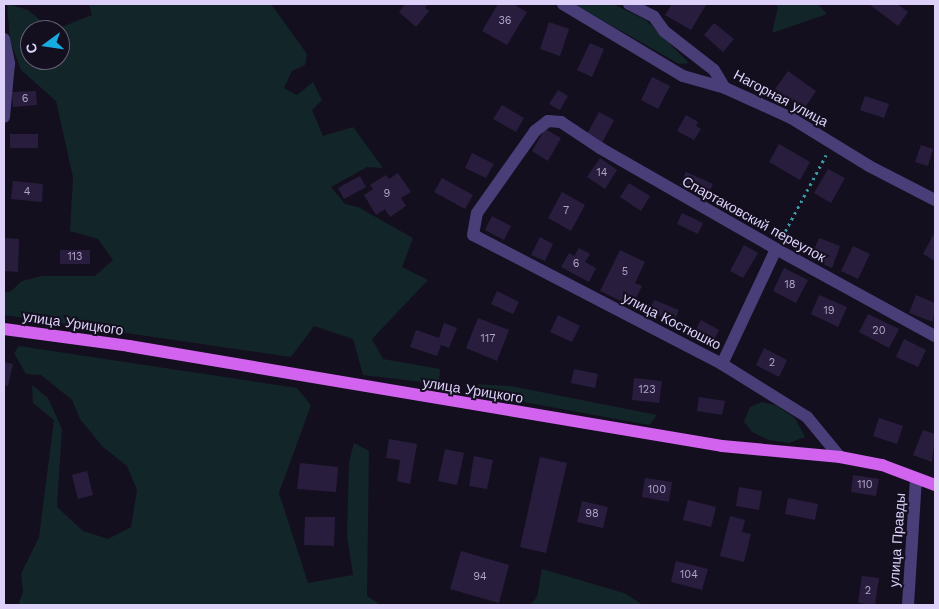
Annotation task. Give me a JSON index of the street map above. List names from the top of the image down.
{
  "streets": {
    "main road": ["улица Урицкого"],
    "street": [
      "Нагорная улица",
      "Спартаковский переулок",
      "улица Костюшко",
      "улица Правды"
    ]
  },
  "crossings": [
    ["Спартаковский переулок", "улица Костюшко"],
    ["улица Костюшко", "улица Урицкого"],
    ["улица Урицкого", "улица Правды"]
  ],
  "house_numbers": [
    "36",
    "6",
    "14",
    "4",
    "9",
    "7",
    "113",
    "6",
    "5",
    "18",
    "19",
    "20",
    "117",
    "2",
    "123",
    "110",
    "100",
    "98",
    "104",
    "94",
    "2"
  ],
  "north": "left"
}
